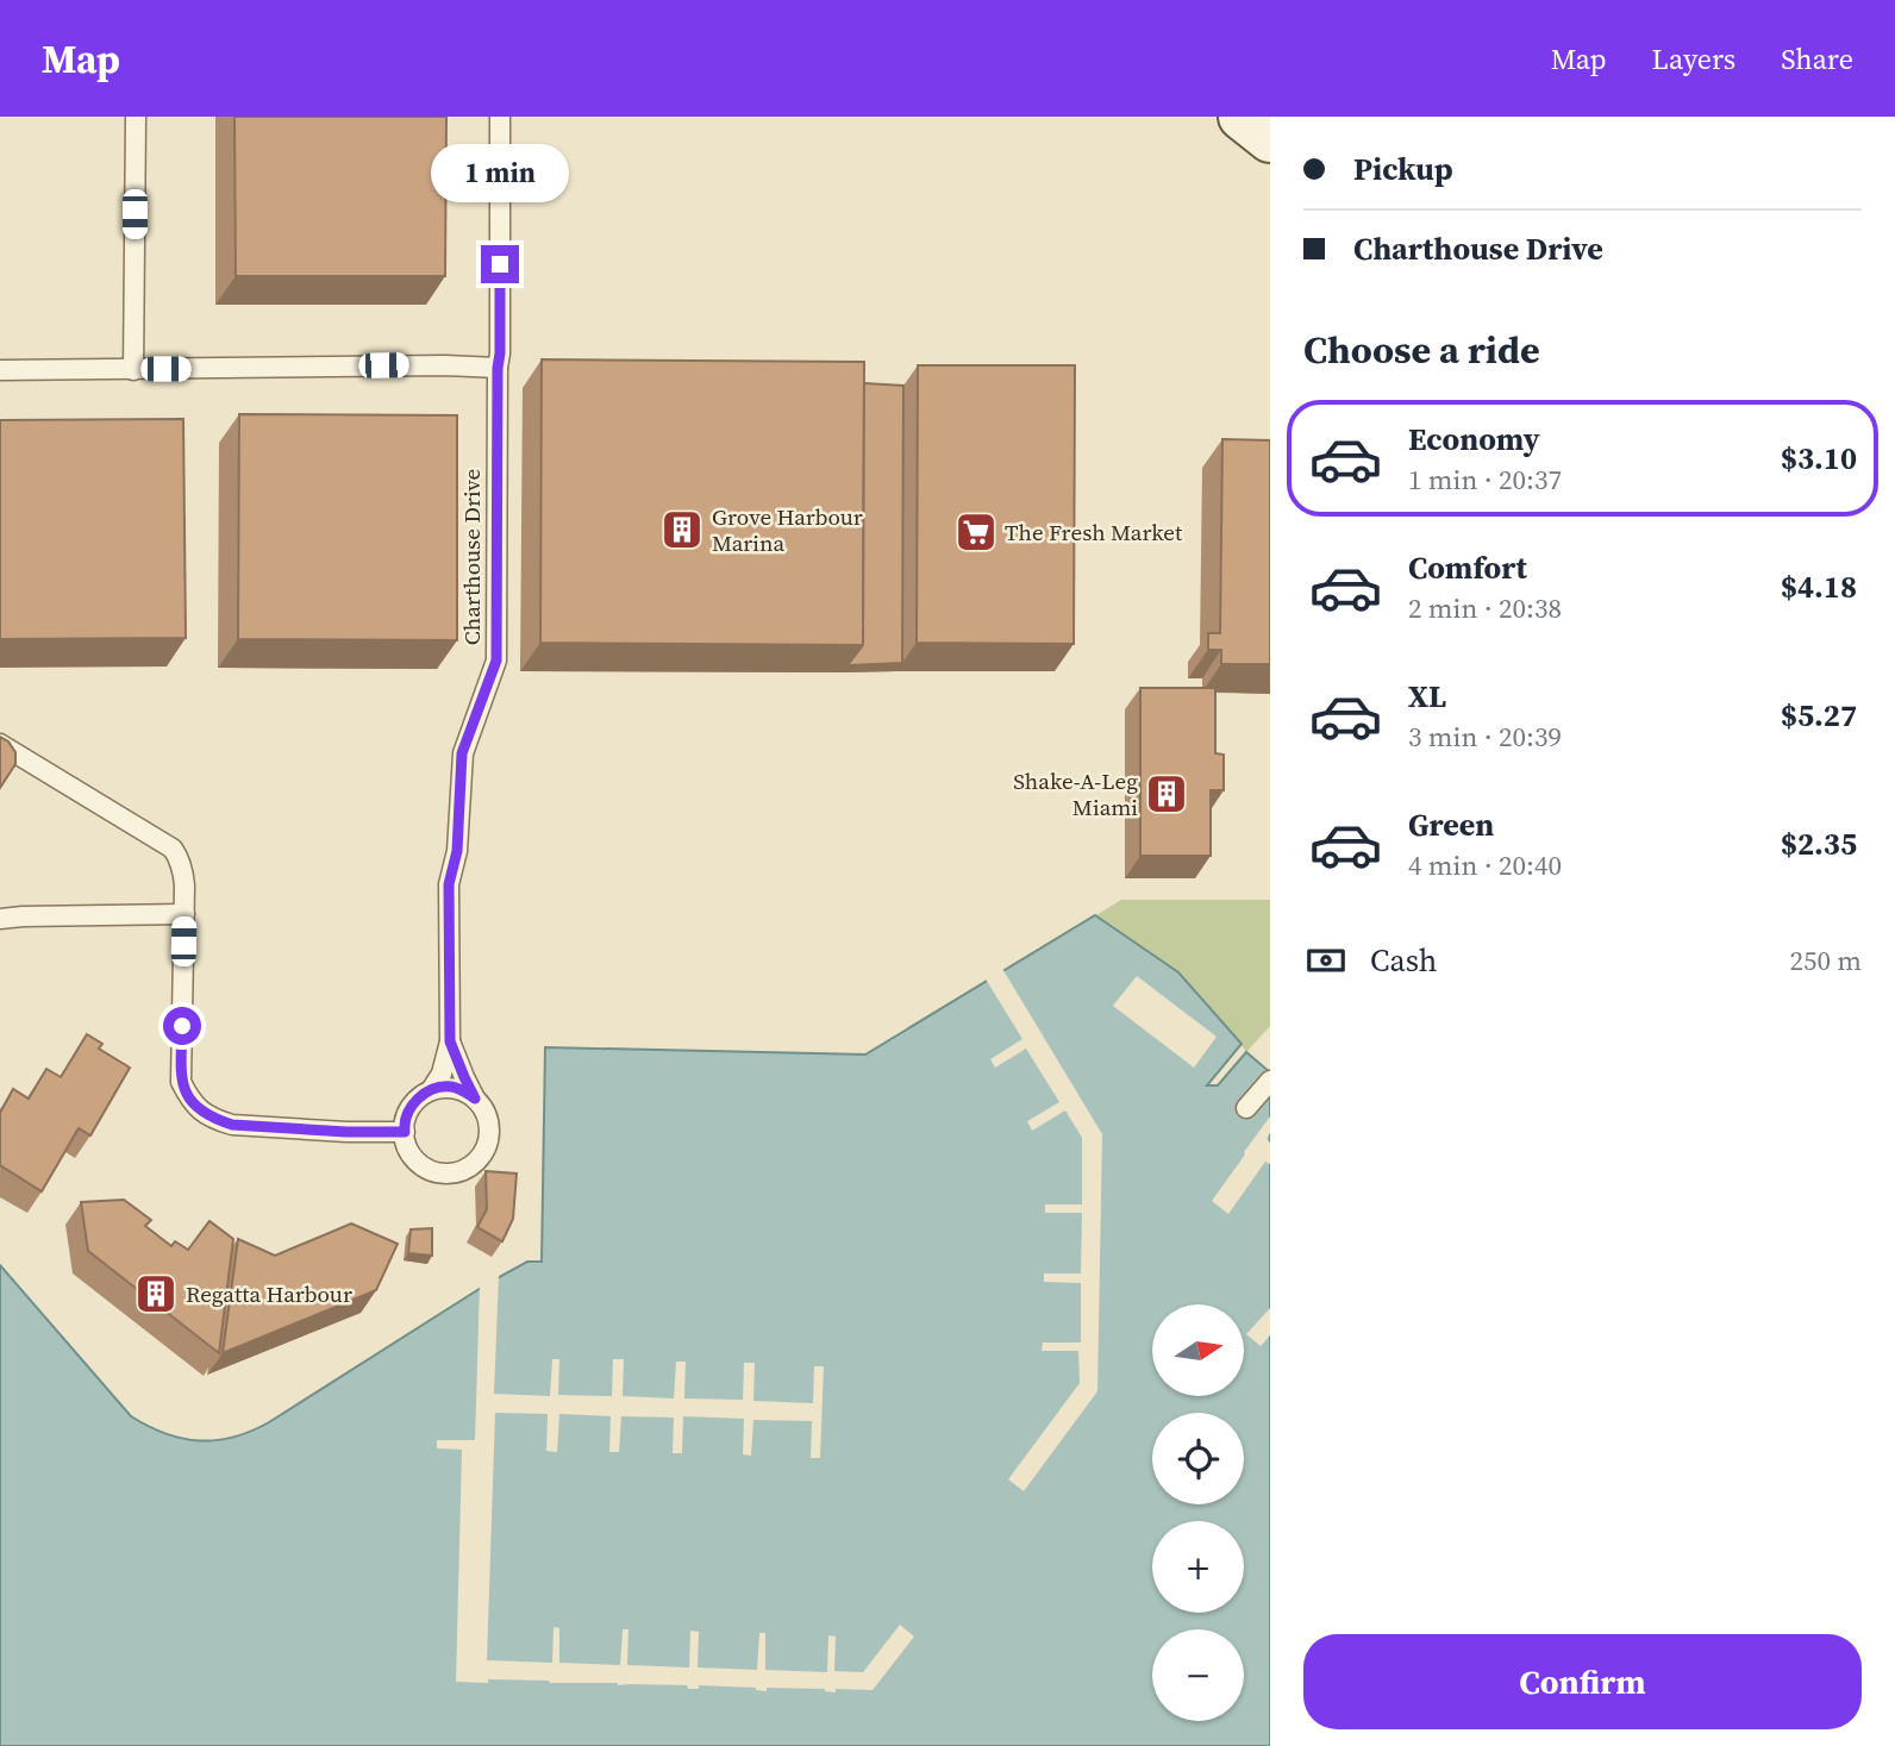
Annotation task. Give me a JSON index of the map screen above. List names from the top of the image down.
{
  "streets": {
    "lane": ["Charthouse Drive"]
  },
  "places": {
    "building": ["Grove Harbour Marina", "Shake-A-Leg Miami", "Regatta Harbour"],
    "supermarket": ["The Fresh Market"]
  },
  "north": "right",
  "page": {
    "header": "Map",
    "nav": ["Map", "Layers", "Share"],
    "banner": ["Pickup", "Charthouse Drive"],
    "bubble": "1 min",
    "heading": "Choose a ride",
    "list": [
      {
        "name": "Economy",
        "note": "1 min · 20:37",
        "value": "$3.10"
      },
      {
        "name": "Comfort",
        "note": "2 min · 20:38",
        "value": "$4.18"
      },
      {
        "name": "XL",
        "note": "3 min · 20:39",
        "value": "$5.27"
      },
      {
        "name": "Green",
        "note": "4 min · 20:40",
        "value": "$2.35"
      }
    ],
    "pay": ["Cash", "250 m"],
    "map_buttons": ["+", "−"],
    "buttons": "Confirm"
  }
}
